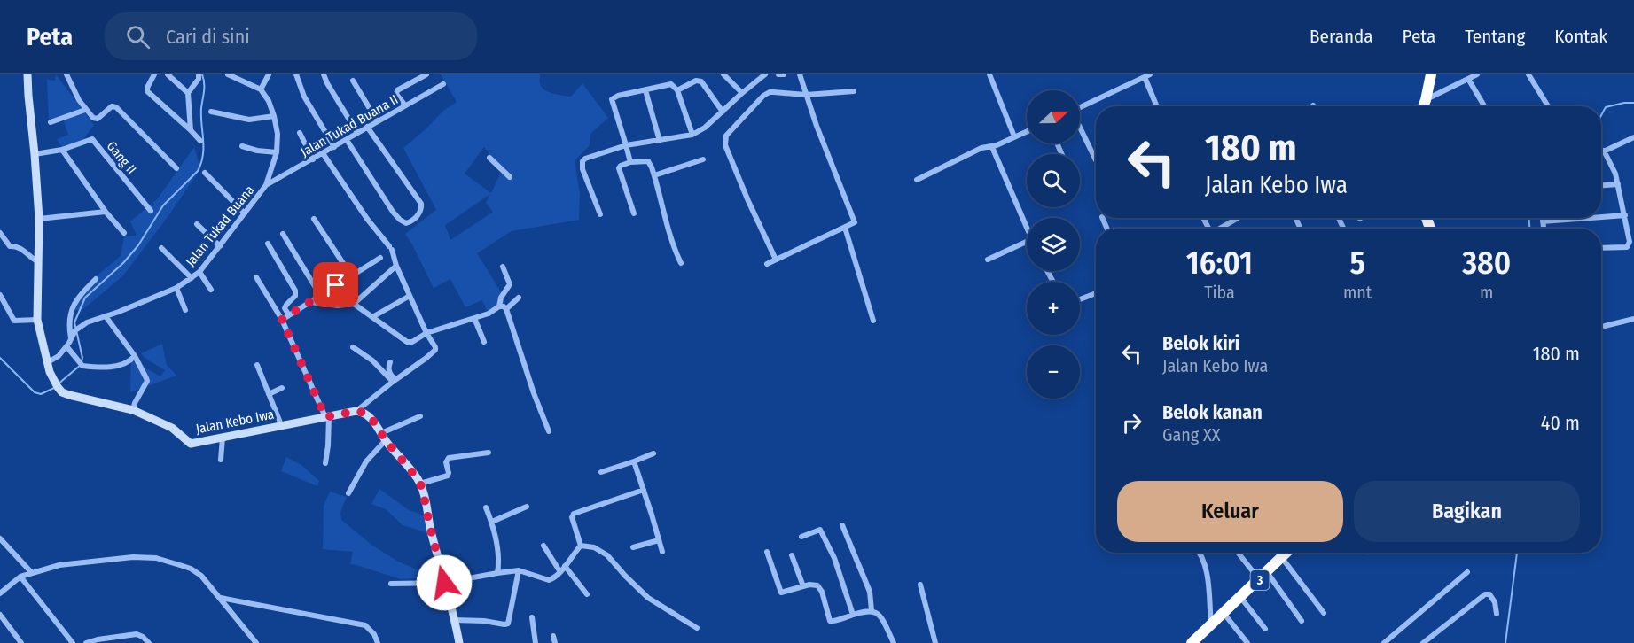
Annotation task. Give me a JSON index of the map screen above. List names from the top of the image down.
{
  "streets": {
    "highway": ["3"],
    "street": [
      "Jalan Tukad Buana II",
      "Gang II",
      "Jalan Tukad Buana",
      "Jalan Kebo Iwa"
    ]
  },
  "crossings": [
    ["Jalan Tukad Buana II", "Jalan Tukad Buana"],
    ["Gang II", "Jalan Kebo Iwa"],
    ["Jalan Tukad Buana", "Jalan Kebo Iwa"]
  ],
  "north": "right",
  "page": {
    "header": "Peta",
    "search": "Cari di sini",
    "nav": [
      "Beranda",
      "Peta",
      "Tentang",
      "Kontak"
    ],
    "map_buttons": ["+", "−"],
    "turn": ["180 m", "Jalan Kebo Iwa"],
    "eta": [
      "16:01",
      "Tiba",
      "5",
      "mnt",
      "380",
      "m"
    ],
    "list": [
      {
        "name": "Belok kiri",
        "note": "Jalan Kebo Iwa",
        "value": "180 m"
      },
      {
        "name": "Belok kanan",
        "note": "Gang XX",
        "value": "40 m"
      }
    ],
    "buttons": ["Keluar", "Bagikan"]
  }
}
